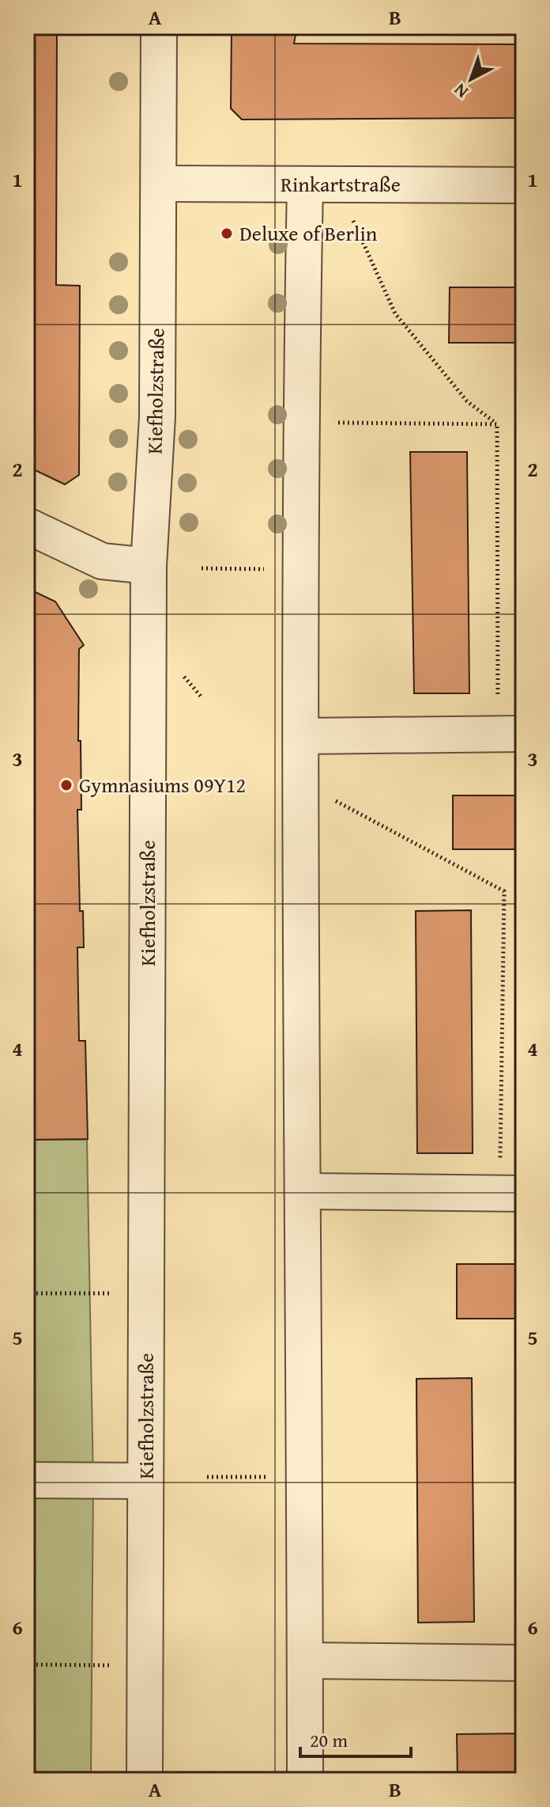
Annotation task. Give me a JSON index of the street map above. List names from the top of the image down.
{
  "streets": {
    "street": ["Rinkartstraße", "Kiefholzstraße"]
  },
  "crossings": [
    ["Rinkartstraße", "Kiefholzstraße"]
  ],
  "places": ["Deluxe of Berlin", "Gymnasiums 09Y12"],
  "scale_bar": "20 m",
  "north": "bottom left",
  "grid": {
    "columns": ["A", "B"],
    "rows": [
      "1",
      "2",
      "3",
      "4",
      "5",
      "6"
    ]
  }
}
